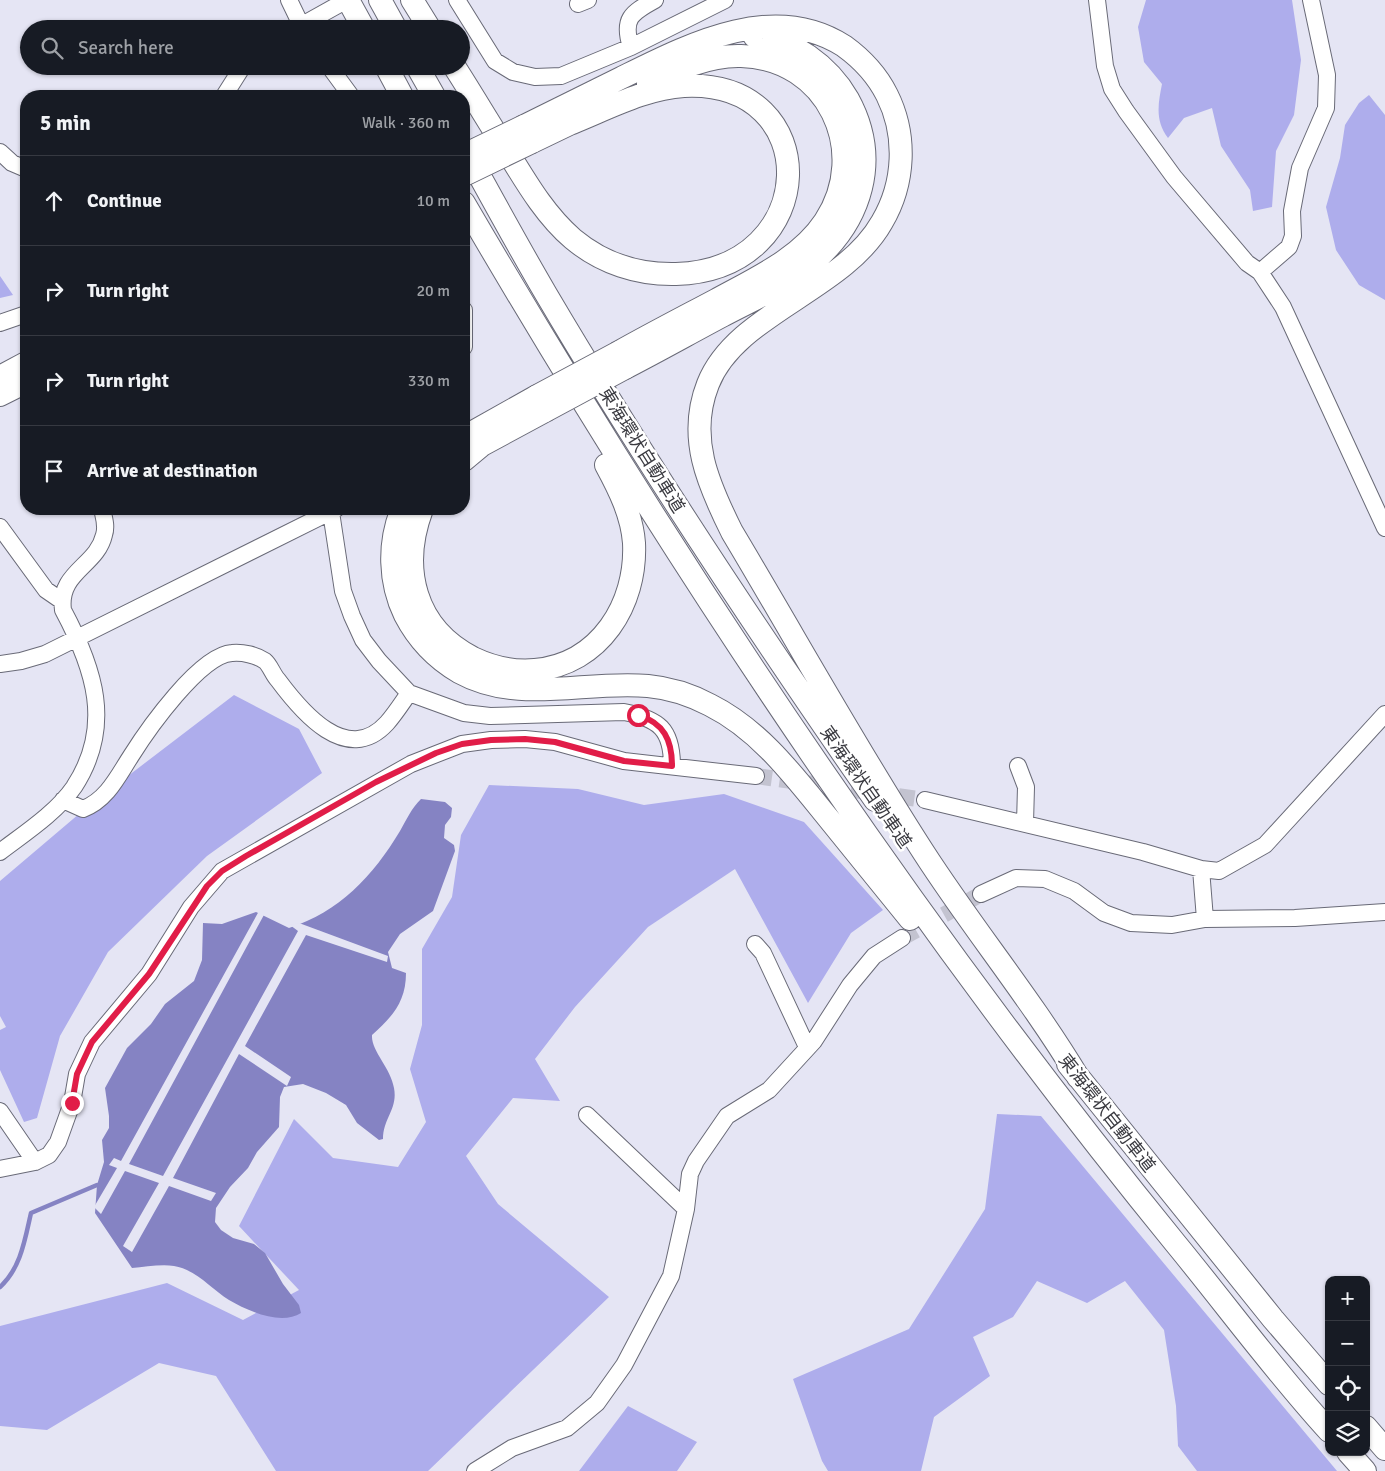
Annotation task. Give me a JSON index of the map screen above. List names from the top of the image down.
{
  "streets": {
    "highway": ["東海環状自動車道"]
  },
  "page": {
    "search": "Search here",
    "heading": ["5 min", "Walk · 360 m"],
    "list": [
      ["Continue", "10 m"],
      ["Turn right", "20 m"],
      ["Turn right", "330 m"],
      "Arrive at destination"
    ],
    "map_buttons": ["+", "−"]
  }
}
